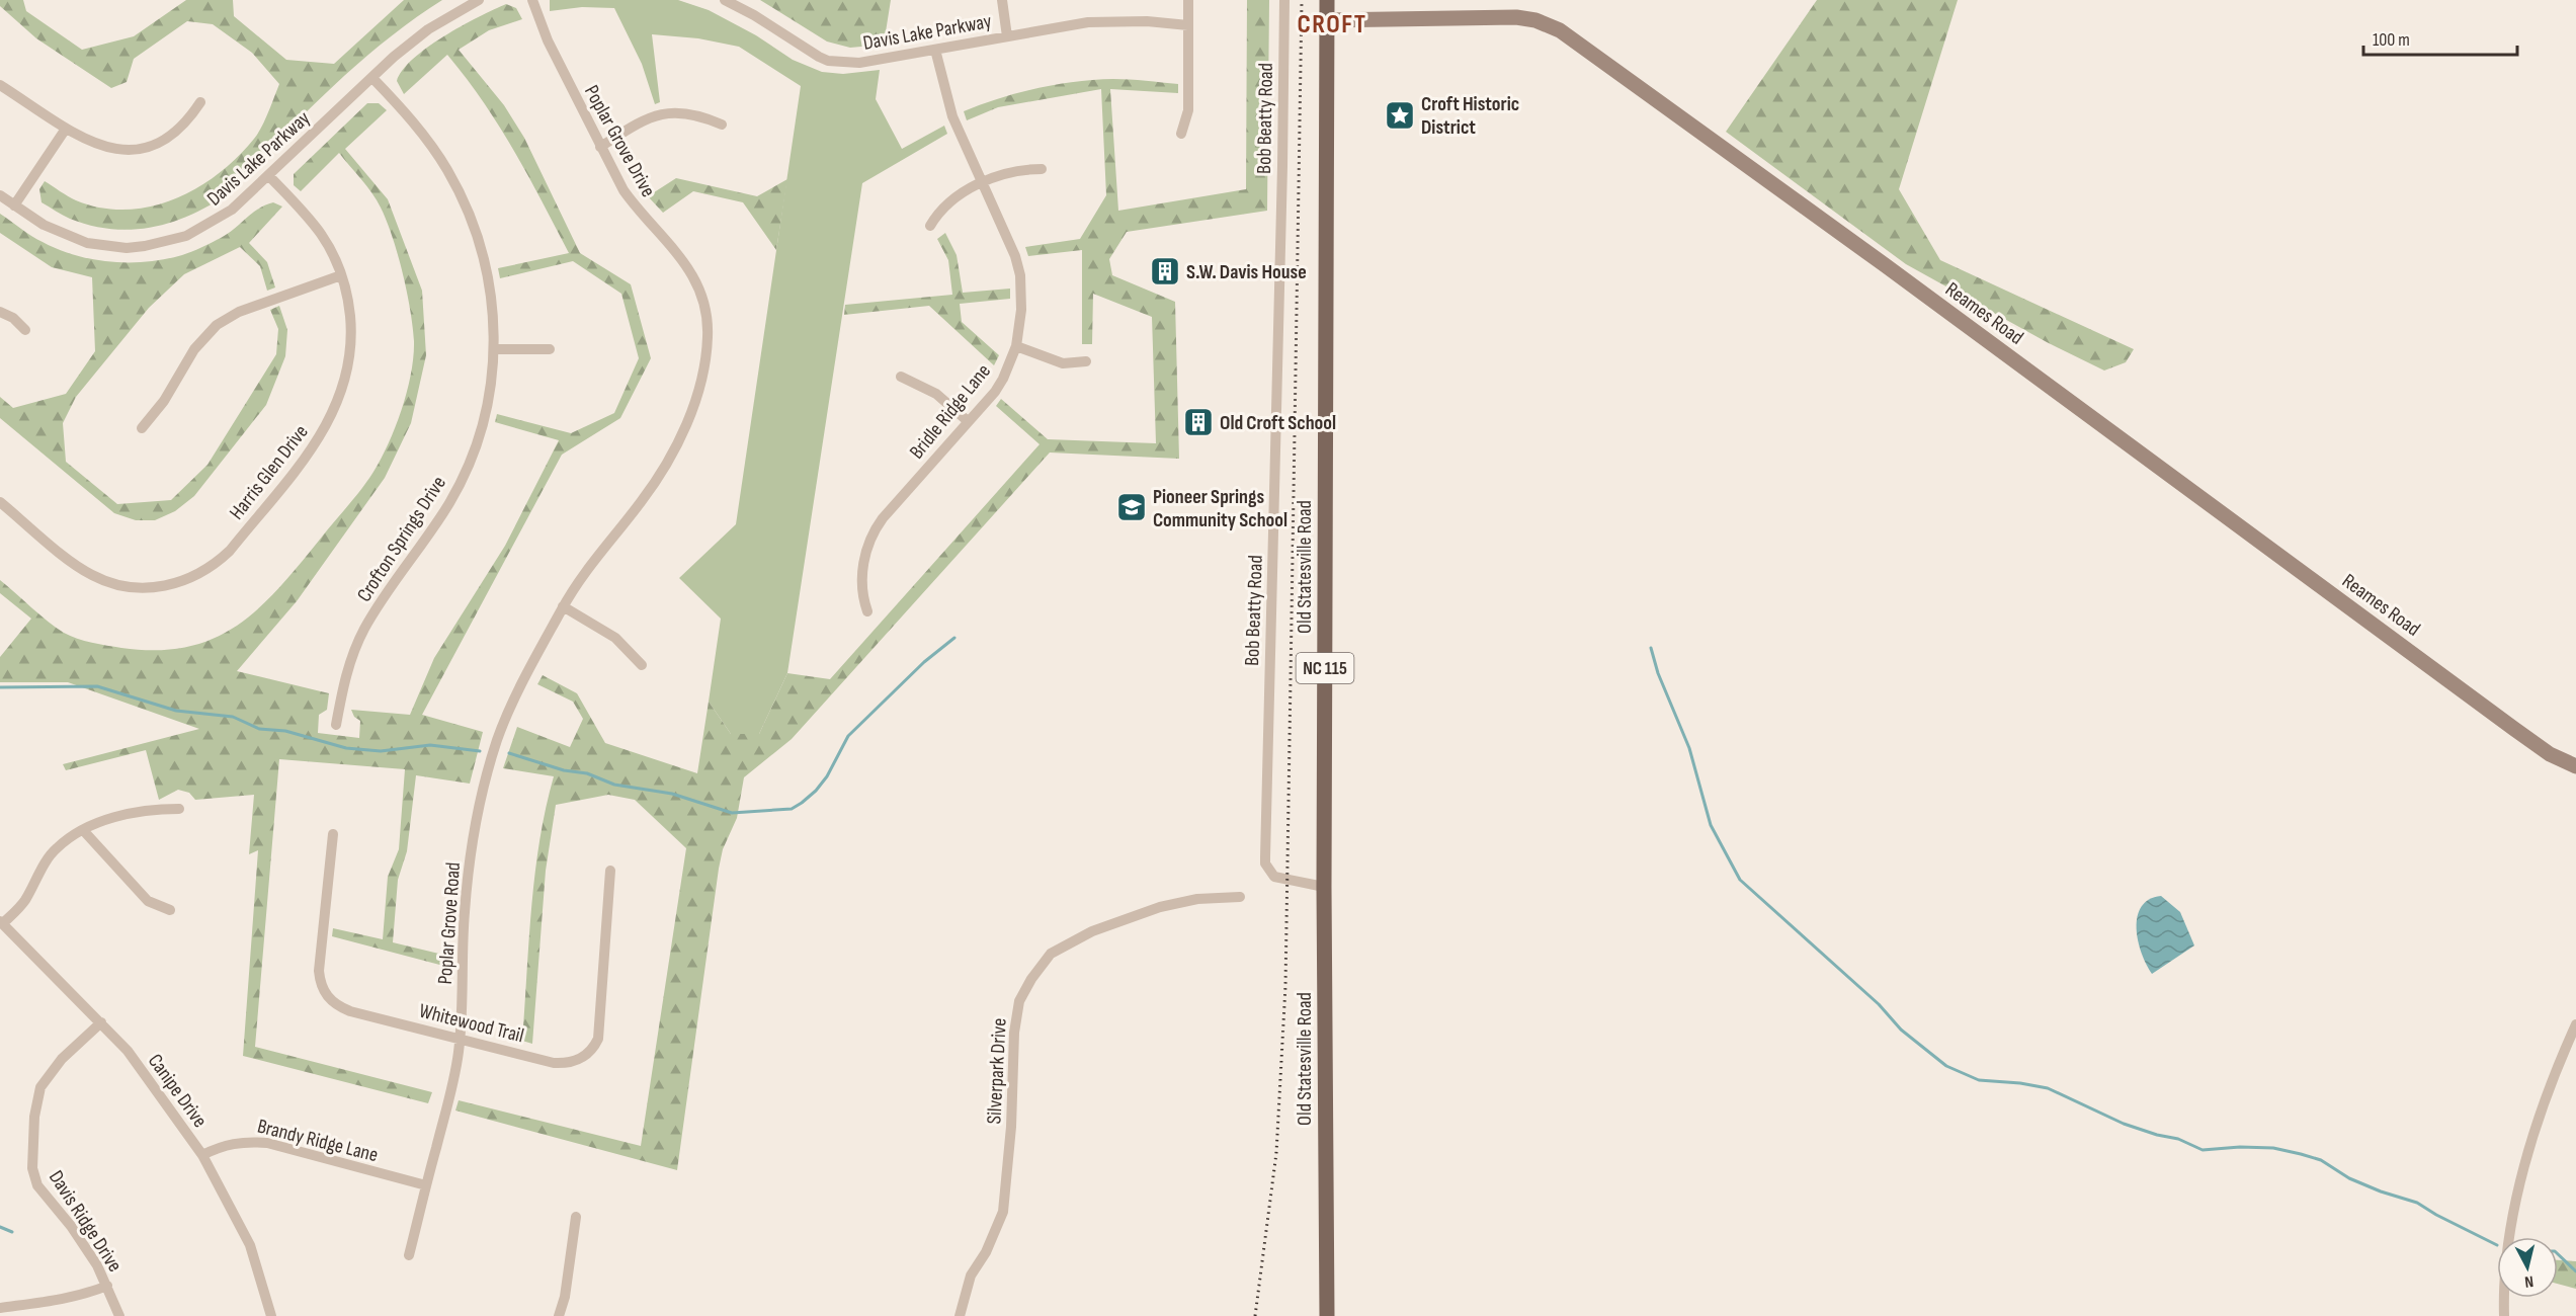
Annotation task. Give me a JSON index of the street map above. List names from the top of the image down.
{
  "streets": {
    "main road": ["Reames Road", "Old Statesville Road", "NC 115"],
    "street": [
      "Davis Lake Parkway",
      "Bob Beatty Road",
      "Poplar Grove Drive",
      "Bridle Ridge Lane",
      "Harris Glen Drive",
      "Crofton Springs Drive",
      "Poplar Grove Road",
      "Whitewood Trail",
      "Silverpark Drive",
      "Canipe Drive",
      "Brandy Ridge Lane",
      "Davis Ridge Drive"
    ]
  },
  "crossings": [
    ["Davis Lake Parkway", "Bridle Ridge Lane"],
    ["Davis Lake Parkway", "Harris Glen Drive"],
    ["Davis Lake Parkway", "Crofton Springs Drive"],
    ["Bob Beatty Road", "Old Statesville Road"],
    ["Poplar Grove Drive", "Poplar Grove Road"],
    ["Reames Road", "Old Statesville Road"],
    ["Poplar Grove Road", "Whitewood Trail"],
    ["Poplar Grove Road", "Brandy Ridge Lane"],
    ["Canipe Drive", "Brandy Ridge Lane"],
    ["Canipe Drive", "Davis Ridge Drive"]
  ],
  "districts": ["CROFT"],
  "places": {
    "place": ["Croft Historic District"],
    "building": ["S.W. Davis House", "Old Croft School"],
    "school or university": ["Pioneer Springs Community School"]
  },
  "scale_bar": "100 m",
  "north": "bottom"
}
